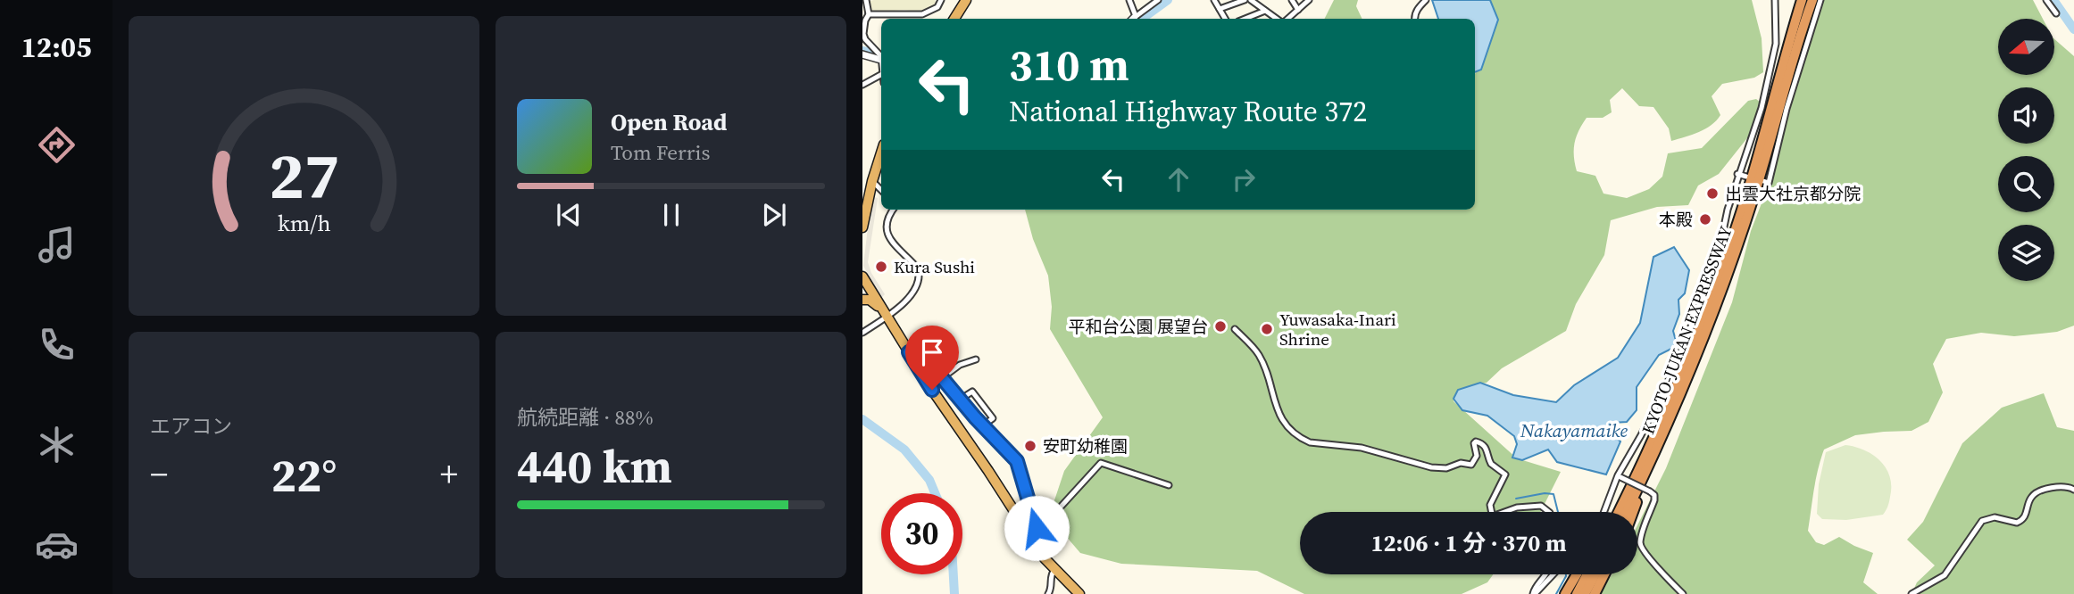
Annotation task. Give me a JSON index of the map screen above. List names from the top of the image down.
{
  "streets": {
    "highway": ["KYOTO-JUKAN EXPRESSWAY"]
  },
  "water": ["Nakayamaike"],
  "places": [
    "出雲大社京都分院",
    "本殿",
    "Kura Sushi",
    "平和台公園 展望台",
    "Yuwasaka-Inari Shrine",
    "安町幼稚園"
  ],
  "north": "left",
  "page": {
    "tabs": "12:05",
    "turn": ["310 m", "National Highway Route 372"],
    "song": ["Open Road", "Tom Ferris"],
    "tile": [
      "エアコン",
      ["航続距離 · 88%", "440 km"]
    ],
    "heat": ["−", "22°", "+"],
    "limit": "30",
    "trip": "12:06 · 1 分 · 370 m",
    "gauge": ["27", "km/h"]
  }
}
